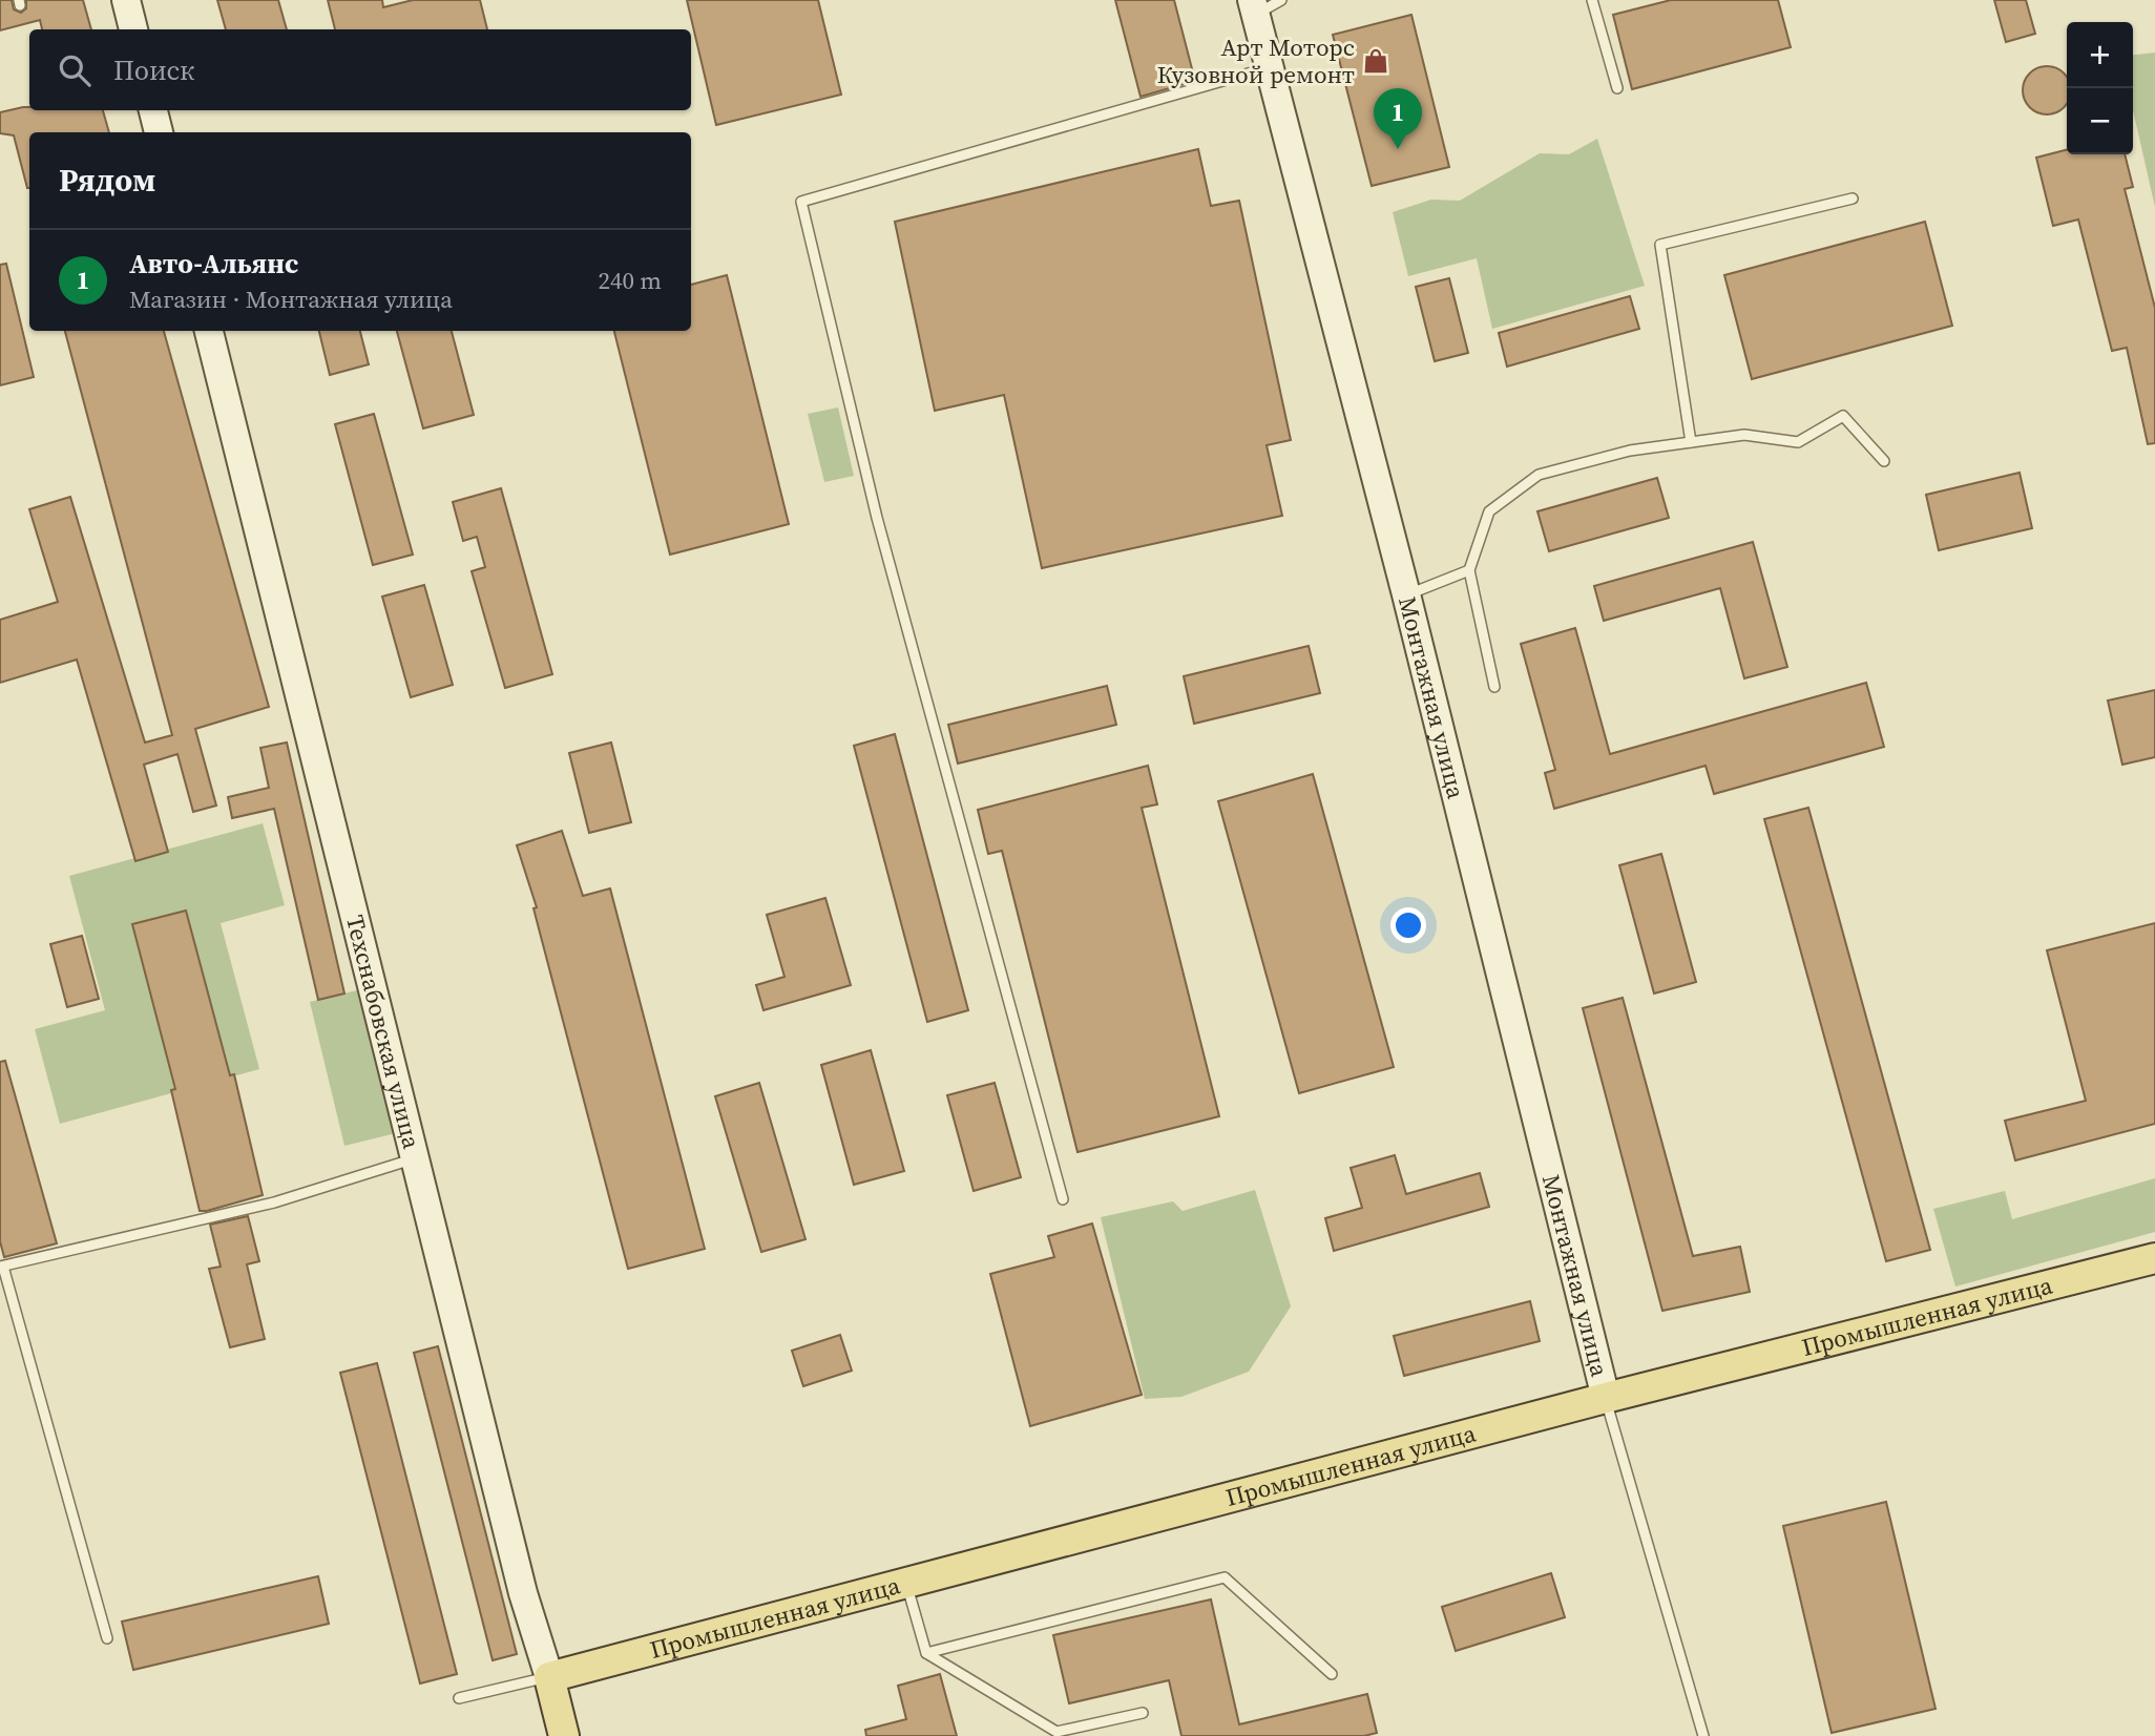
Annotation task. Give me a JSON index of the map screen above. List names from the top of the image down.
{
  "streets": {
    "main road": ["Техснабовская улица", "Промышленная улица"],
    "street": ["Монтажная улица"]
  },
  "crossings": [
    ["Монтажная улица", "Промышленная улица"],
    ["Техснабовская улица", "Промышленная улица"]
  ],
  "places": {
    "shop": ["Арт Моторс Кузовной ремонт"]
  },
  "page": {
    "map_buttons": ["+", "−"],
    "search": "Поиск",
    "pins": "1",
    "heading": "Рядом",
    "list": [
      {
        "mark": "1",
        "name": "Авто-Альянс",
        "note": "Магазин · Монтажная улица",
        "value": "240 m"
      }
    ]
  }
}
